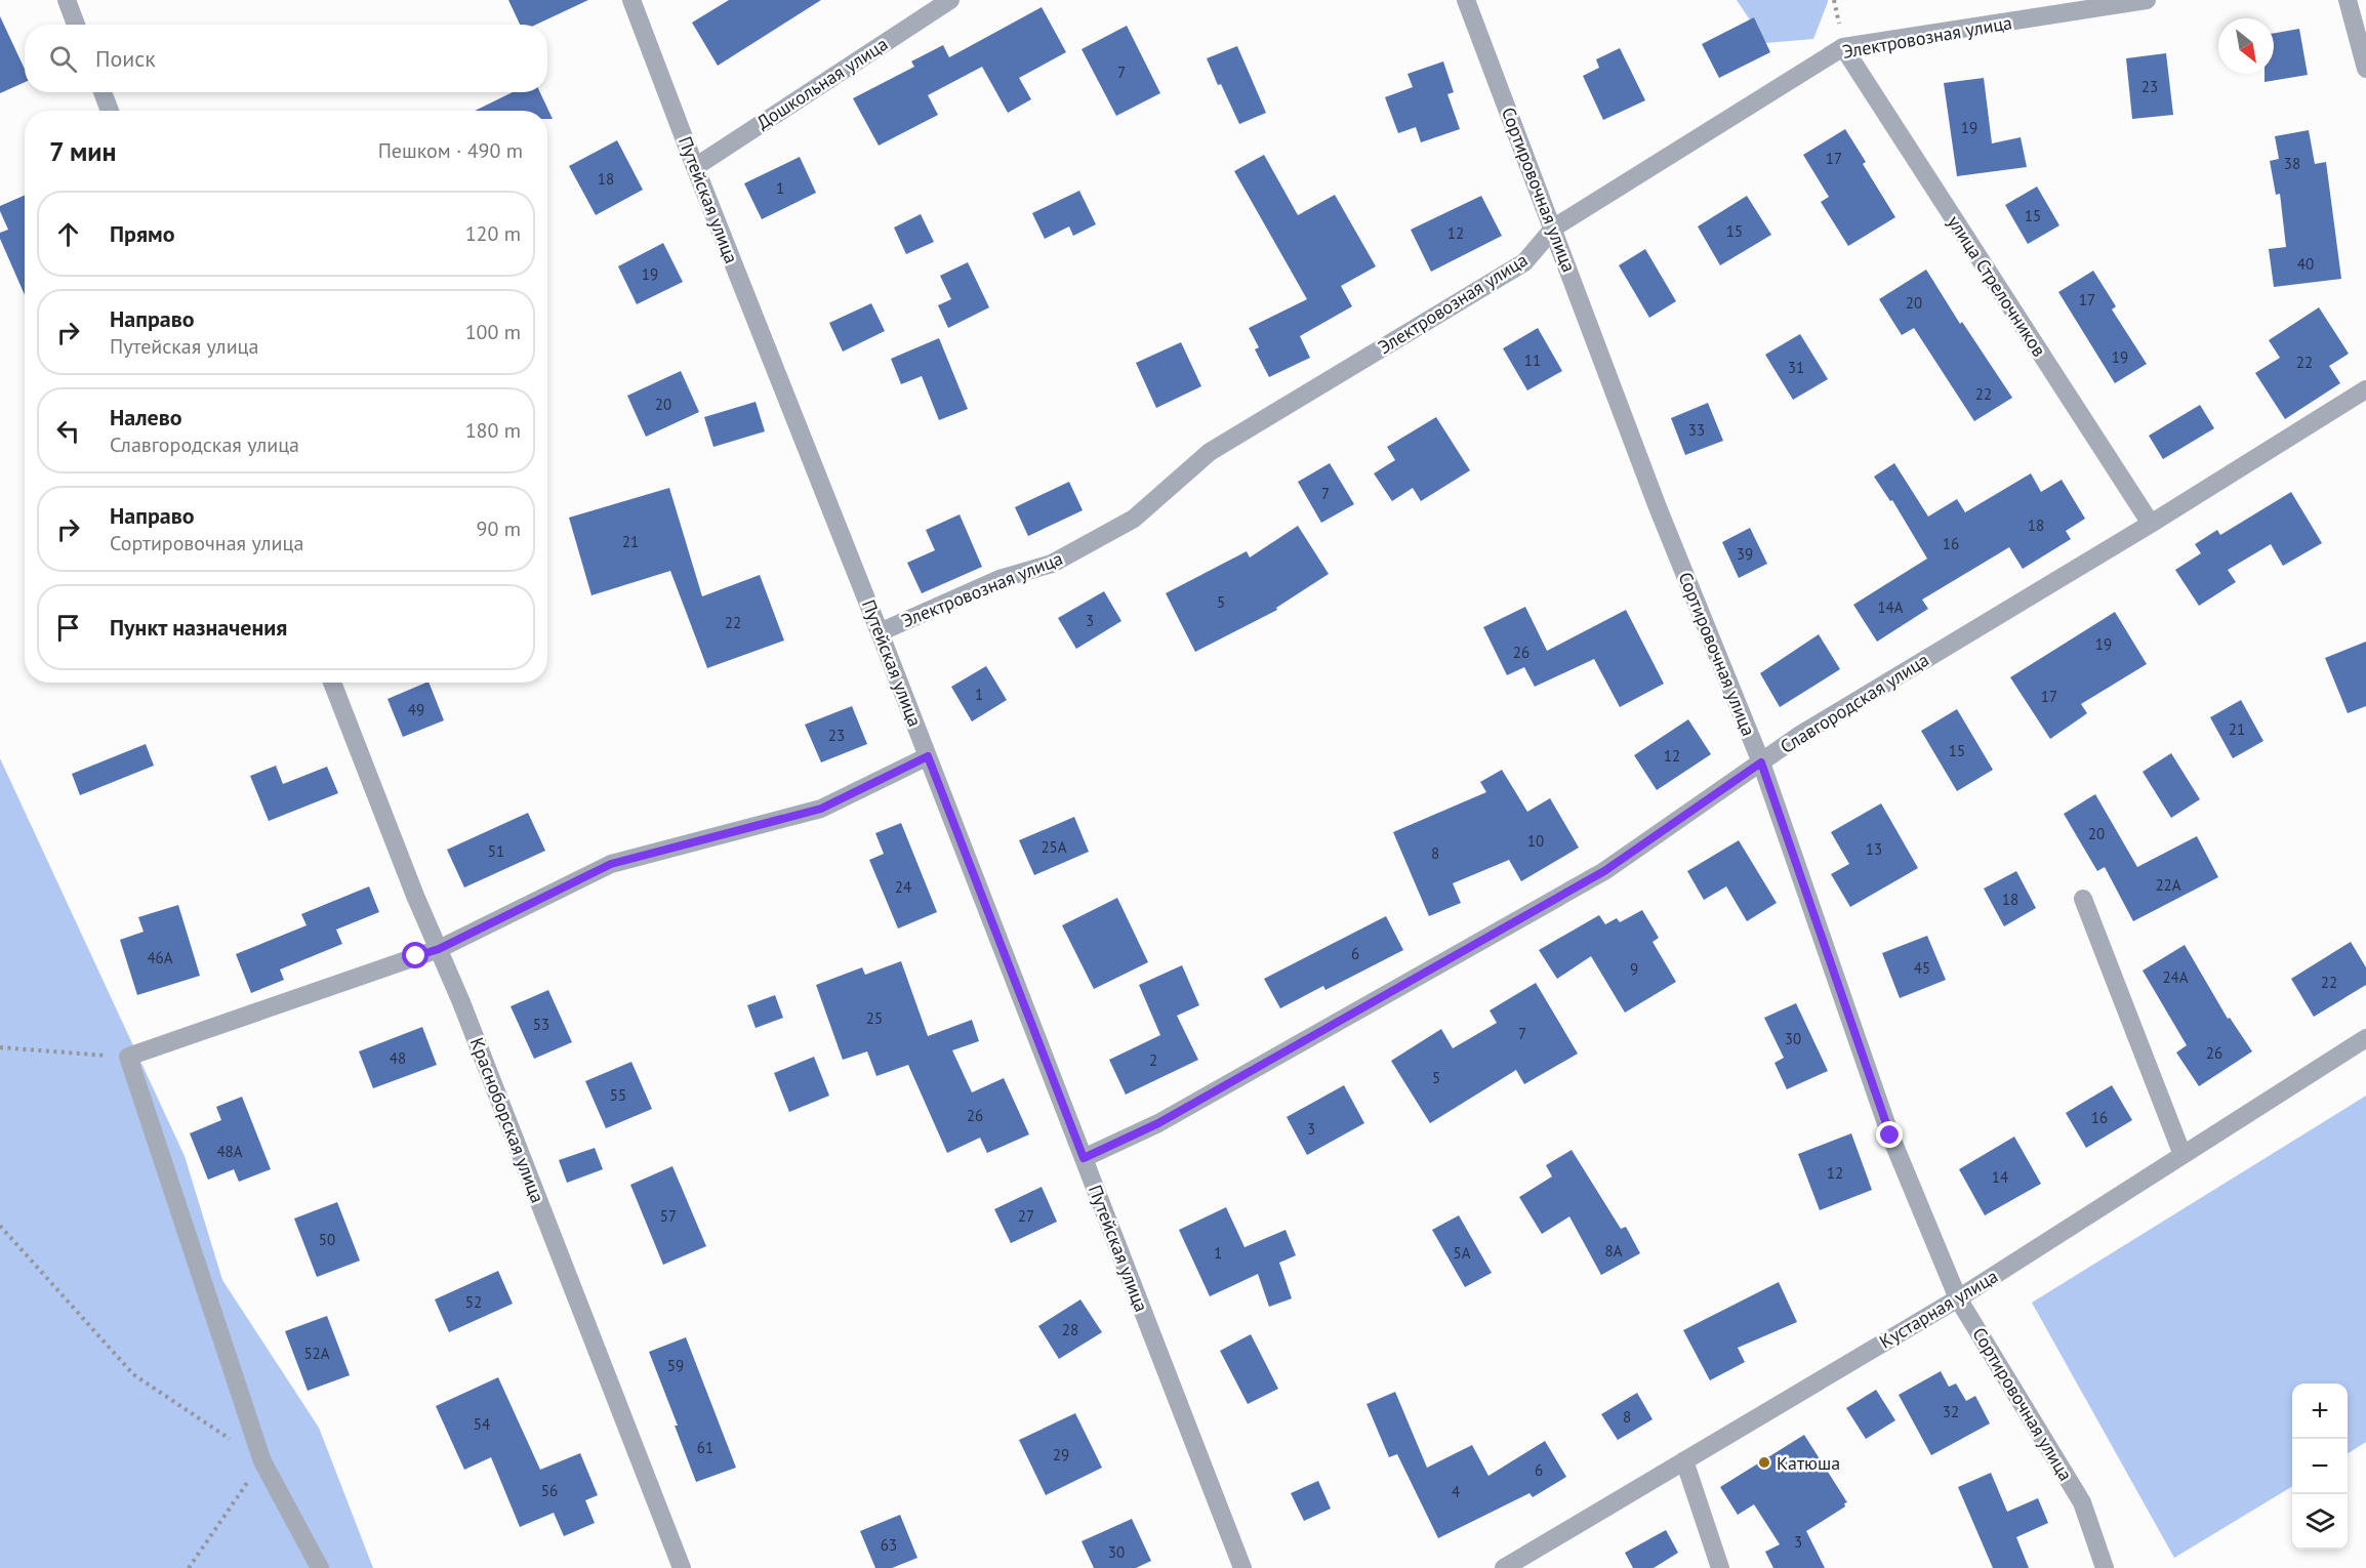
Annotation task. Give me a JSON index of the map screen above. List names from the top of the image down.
{
  "streets": {
    "street": [
      "Электровозная улица",
      "Дошкольная улица",
      "Сортировочная улица",
      "Путейская улица",
      "улица Стрелочников",
      "Славгородская улица",
      "Красноборская улица",
      "Кустарная улица"
    ]
  },
  "crossings": [
    ["Электровозная улица", "Сортировочная улица"],
    ["Электровозная улица", "Путейская улица"],
    ["Электровозная улица", "улица Стрелочников"],
    ["Дошкольная улица", "Путейская улица"],
    ["Сортировочная улица", "Славгородская улица"],
    ["Сортировочная улица", "Кустарная улица"],
    ["Путейская улица", "Славгородская улица"],
    ["улица Стрелочников", "Славгородская улица"]
  ],
  "places": ["Катюша"],
  "house_numbers": [
    "7",
    "23",
    "19",
    "17",
    "38",
    "18",
    "1",
    "15",
    "15",
    "12",
    "40",
    "19",
    "17",
    "20",
    "19",
    "11",
    "22",
    "31",
    "22",
    "20",
    "33",
    "7",
    "18",
    "21",
    "16",
    "39",
    "5",
    "14А",
    "3",
    "22",
    "19",
    "26",
    "1",
    "17",
    "49",
    "21",
    "23",
    "15",
    "12",
    "20",
    "10",
    "25А",
    "13",
    "51",
    "8",
    "22А",
    "24",
    "18",
    "6",
    "46А",
    "45",
    "9",
    "24А",
    "22",
    "25",
    "53",
    "7",
    "30",
    "26",
    "48",
    "2",
    "5",
    "55",
    "26",
    "16",
    "3",
    "48А",
    "12",
    "14",
    "57",
    "27",
    "50",
    "8А",
    "1",
    "5А",
    "52",
    "28",
    "52А",
    "59",
    "32",
    "8",
    "54",
    "61",
    "29",
    "6",
    "56",
    "4",
    "3",
    "63",
    "30"
  ],
  "north": "bottom right",
  "page": {
    "search": "Поиск",
    "heading": ["7 мин", "Пешком · 490 m"],
    "list": [
      ["Прямо", "120 m"],
      ["Направо", "Путейская улица", "100 m"],
      ["Налево", "Славгородская улица", "180 m"],
      ["Направо", "Сортировочная улица", "90 m"],
      "Пункт назначения"
    ],
    "map_buttons": ["+", "−"]
  }
}
